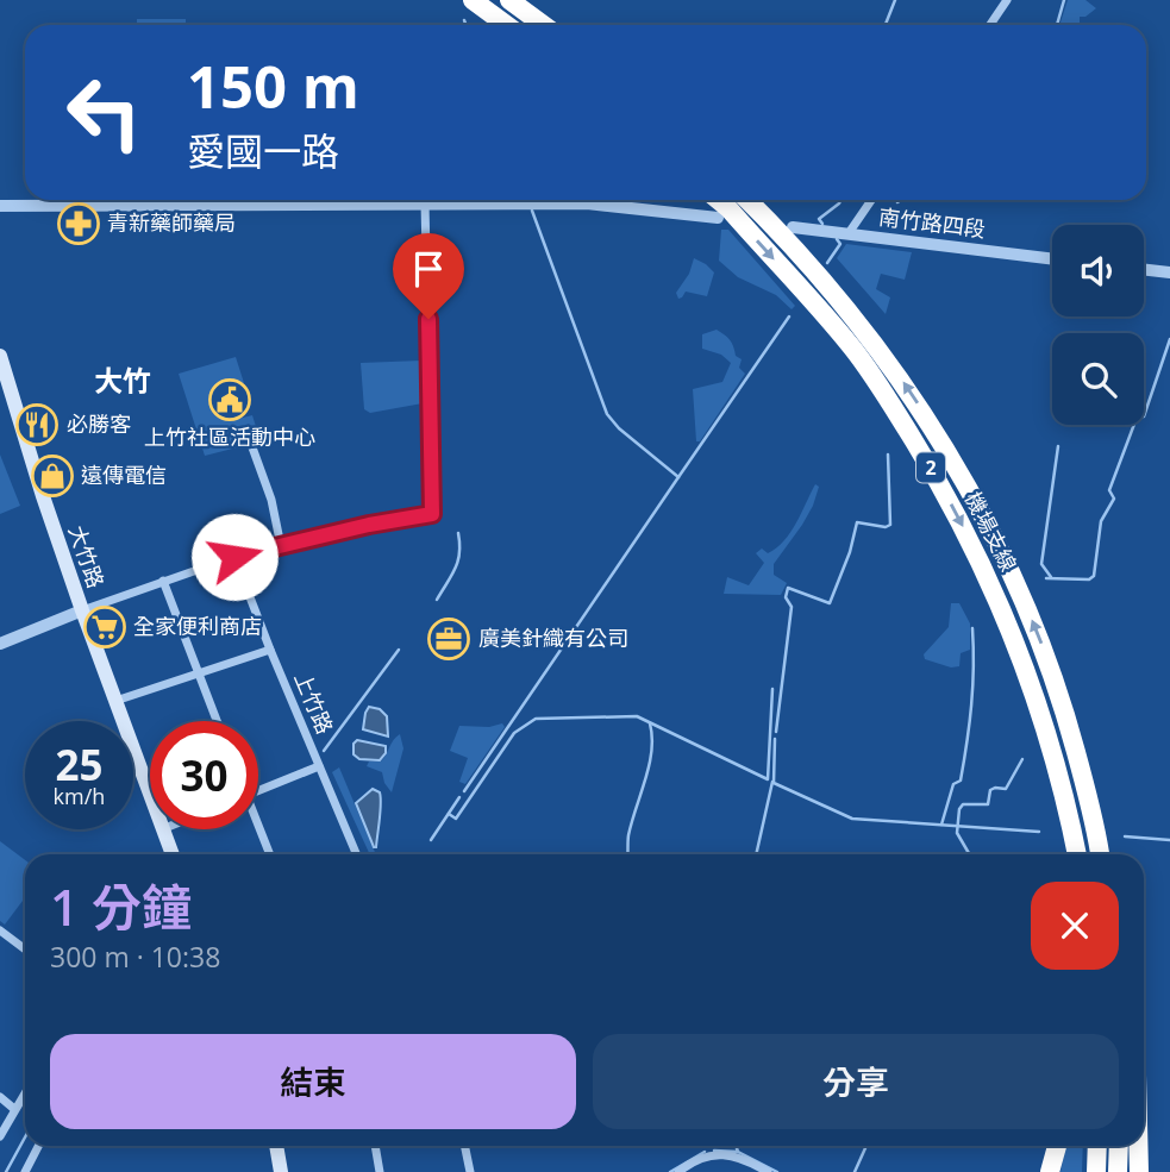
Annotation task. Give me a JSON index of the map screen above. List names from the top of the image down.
{
  "streets": {
    "highway": ["2", "機場支線"],
    "main road": ["大竹路"],
    "street": ["南竹路四段", "上竹路"]
  },
  "districts": ["大竹"],
  "places": {
    "pharmacy": ["青新藥師藥局"],
    "public building": ["上竹社區活動中心"],
    "restaurant": ["必勝客"],
    "shop": ["遠傳電信"],
    "supermarket": ["全家便利商店"],
    "office": ["廣美針織有公司"]
  },
  "page": {
    "turn": ["150 m", "愛國一路"],
    "speed": "25 km/h",
    "limit": "30",
    "heading": ["1 分鐘", "300 m · 10:38"],
    "buttons": ["結束", "分享"]
  }
}
